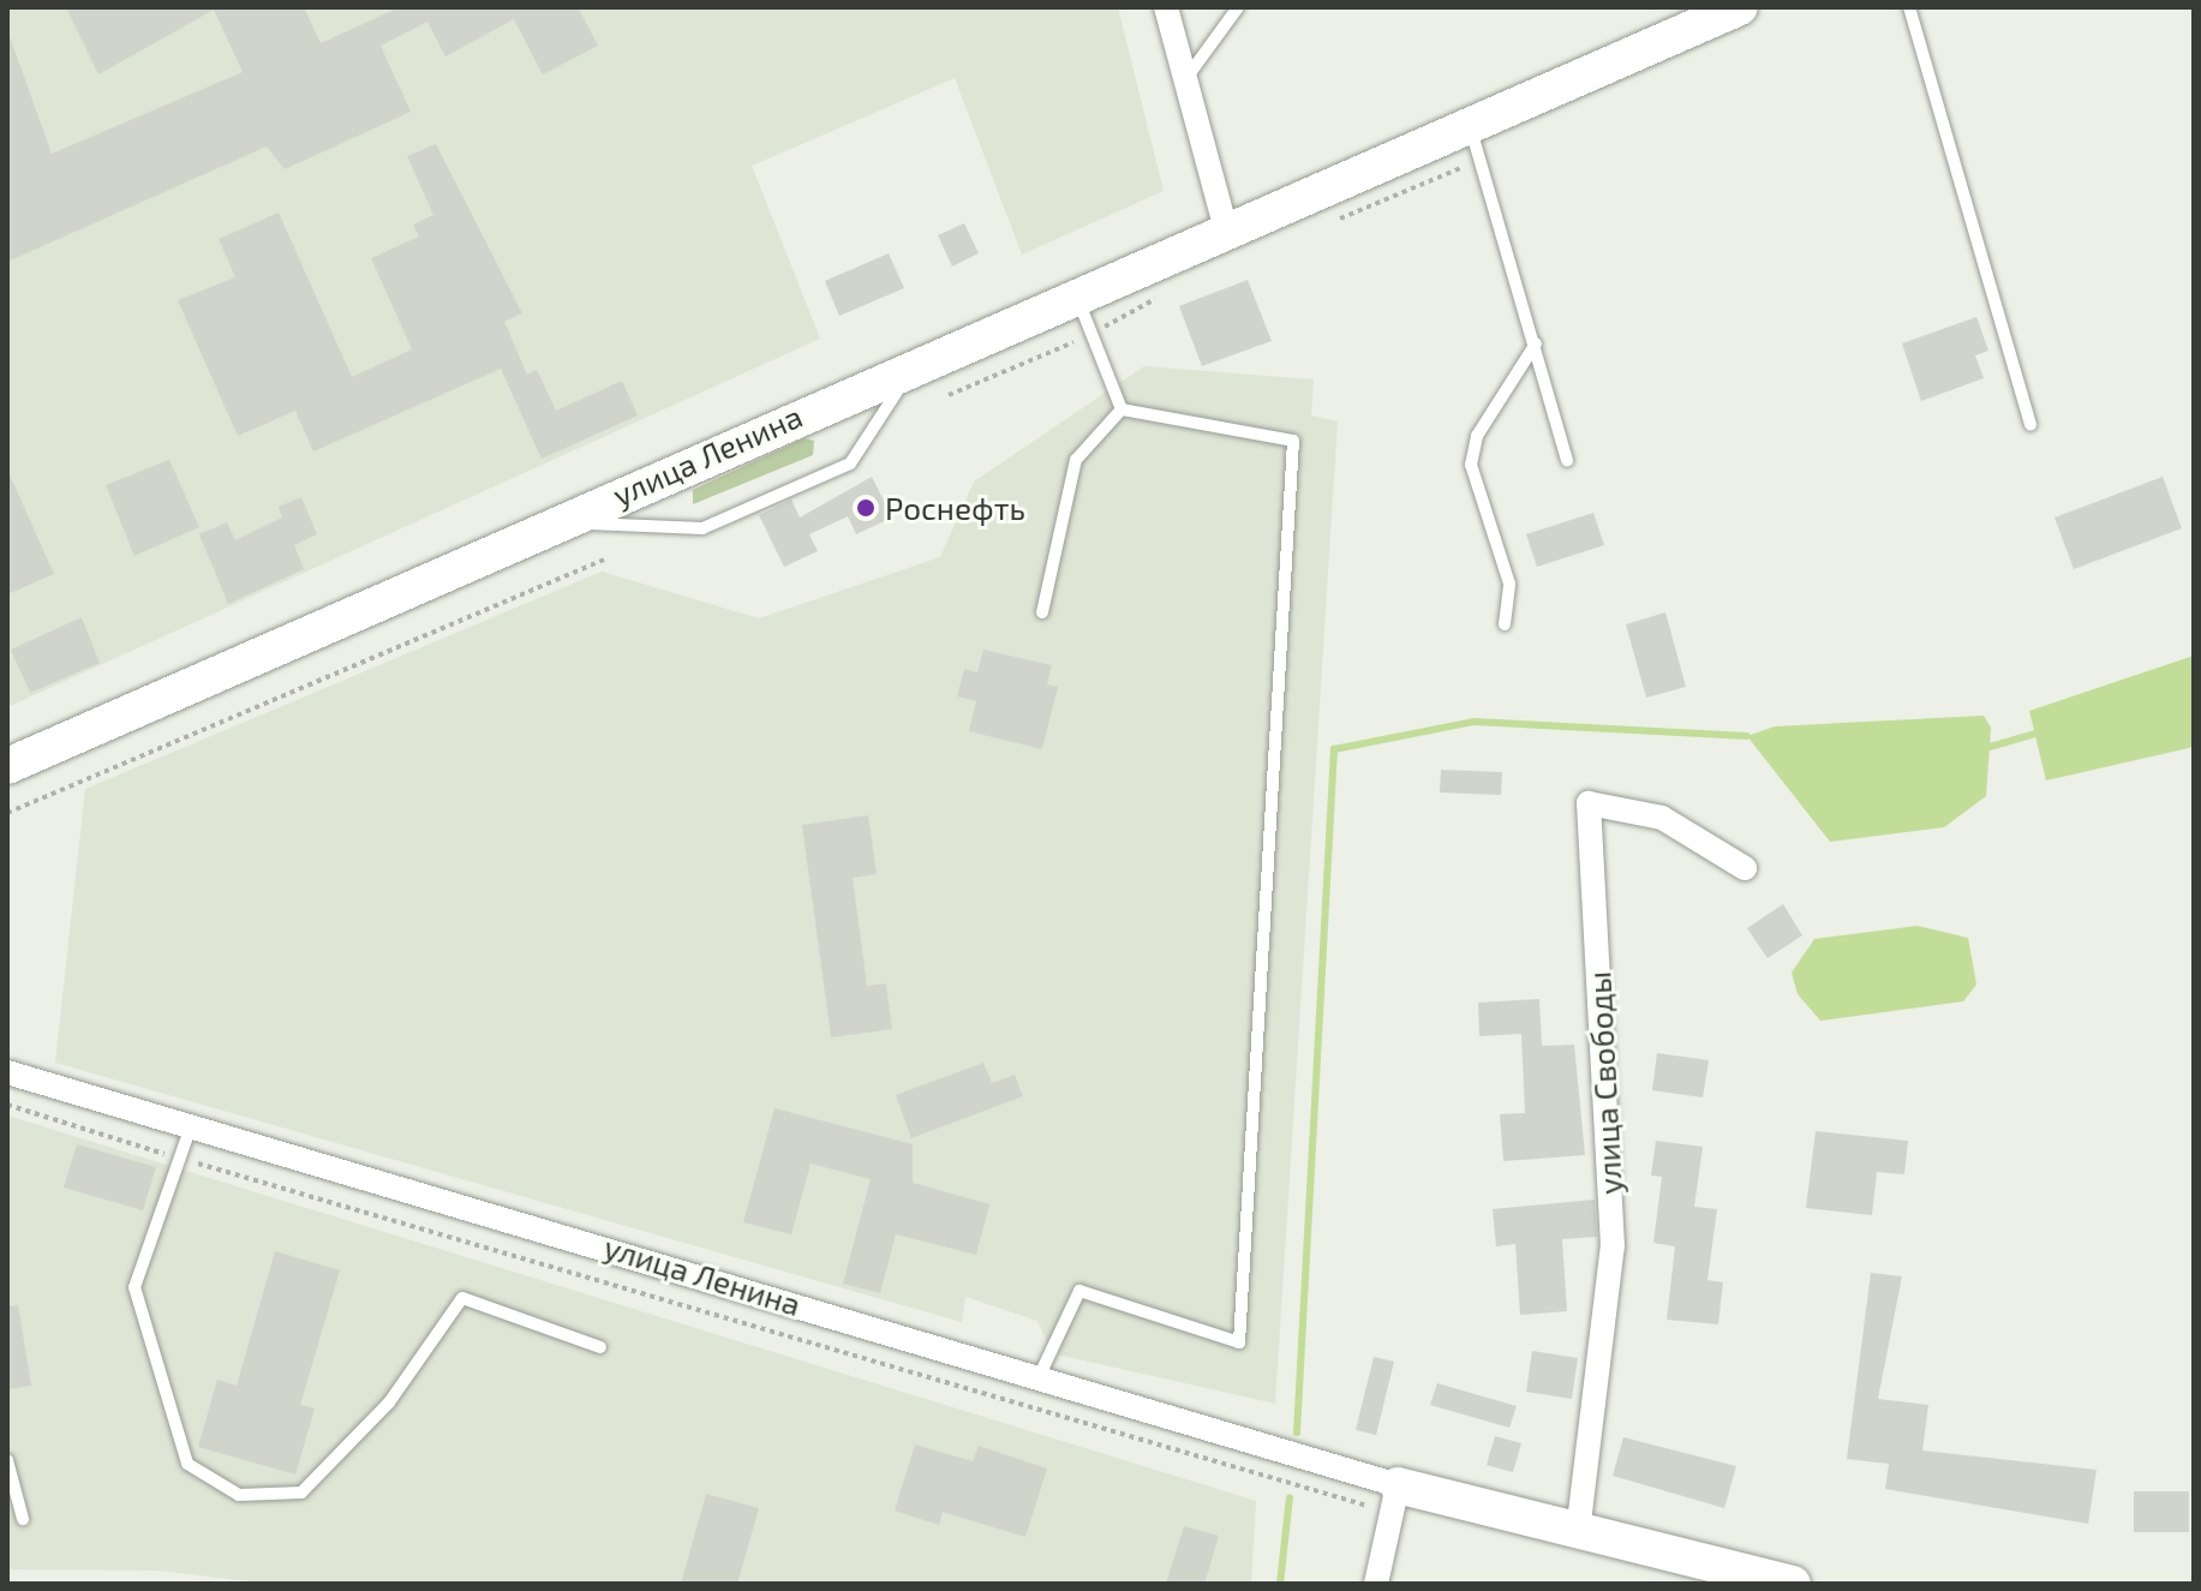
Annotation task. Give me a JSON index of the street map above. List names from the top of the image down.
{
  "streets": {
    "main road": ["улица Ленина"],
    "street": ["улица Свободы"]
  },
  "places": ["Роснефть"]
}
